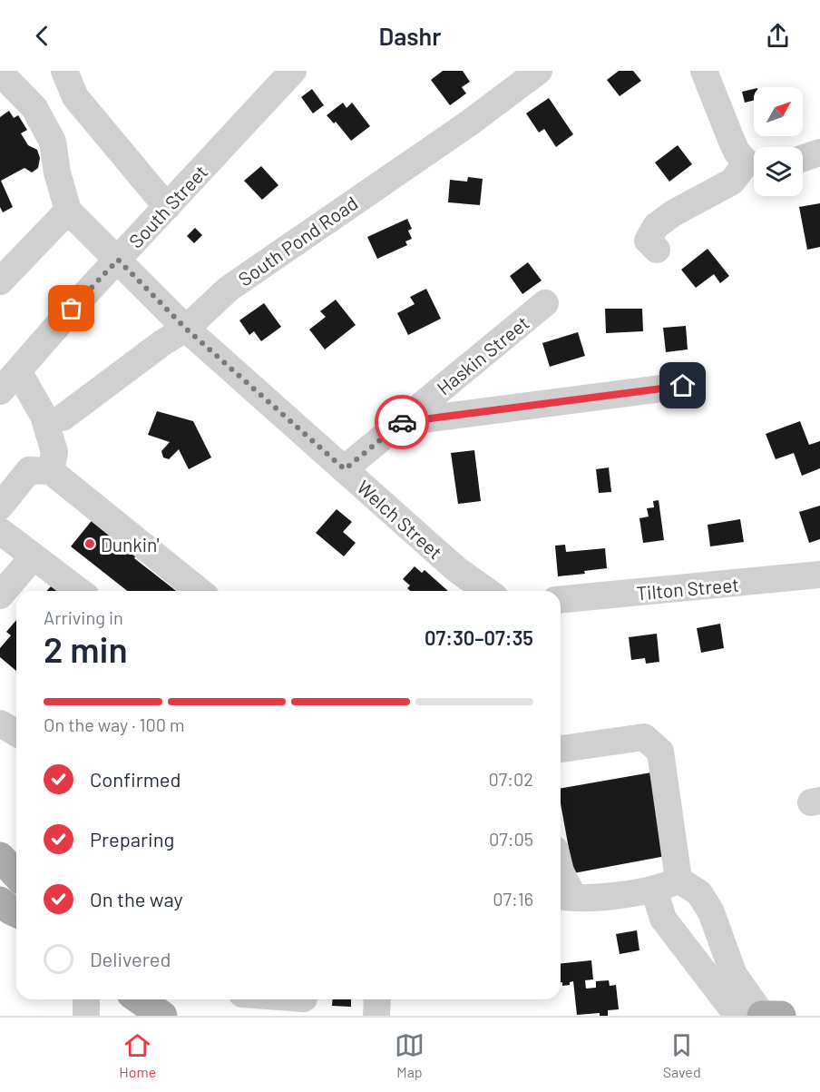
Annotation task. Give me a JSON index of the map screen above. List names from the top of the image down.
{
  "streets": {
    "street": [
      "South Street",
      "South Pond Road",
      "Haskin Street",
      "Welch Street",
      "Tilton Street"
    ]
  },
  "crossings": [
    ["South Street", "Welch Street"],
    ["South Pond Road", "Welch Street"],
    ["Haskin Street", "Welch Street"]
  ],
  "places": ["Dunkin'"],
  "north": "top right",
  "page": {
    "header": "Dashr",
    "heading": ["2 min", "Arriving in", "07:30–07:35"],
    "bar": "On the way · 100 m",
    "list": [
      ["Confirmed", "07:02"],
      ["Preparing", "07:05"],
      ["On the way", "07:16"],
      "Delivered"
    ],
    "tabs": ["Home", "Map", "Saved"]
  }
}
